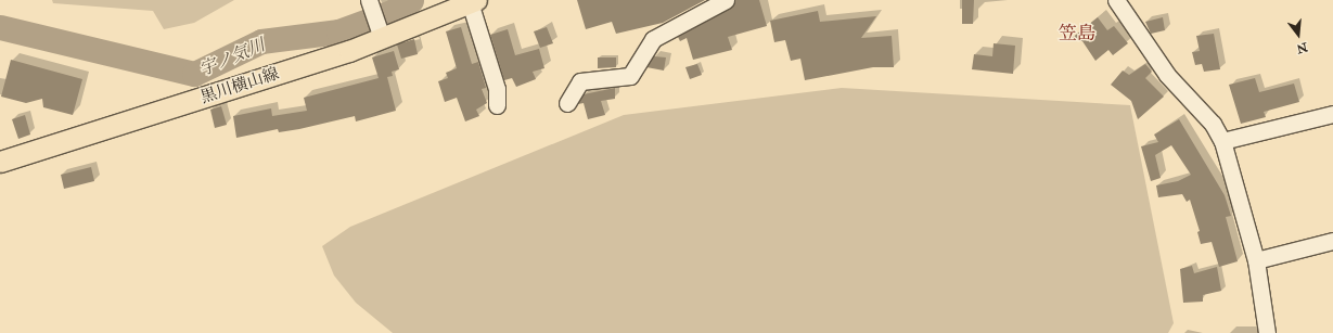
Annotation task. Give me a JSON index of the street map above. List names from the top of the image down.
{
  "streets": {
    "main road": ["黒川横山線"]
  },
  "districts": ["笠島"],
  "water": ["宇ノ気川"],
  "north": "bottom"
}
